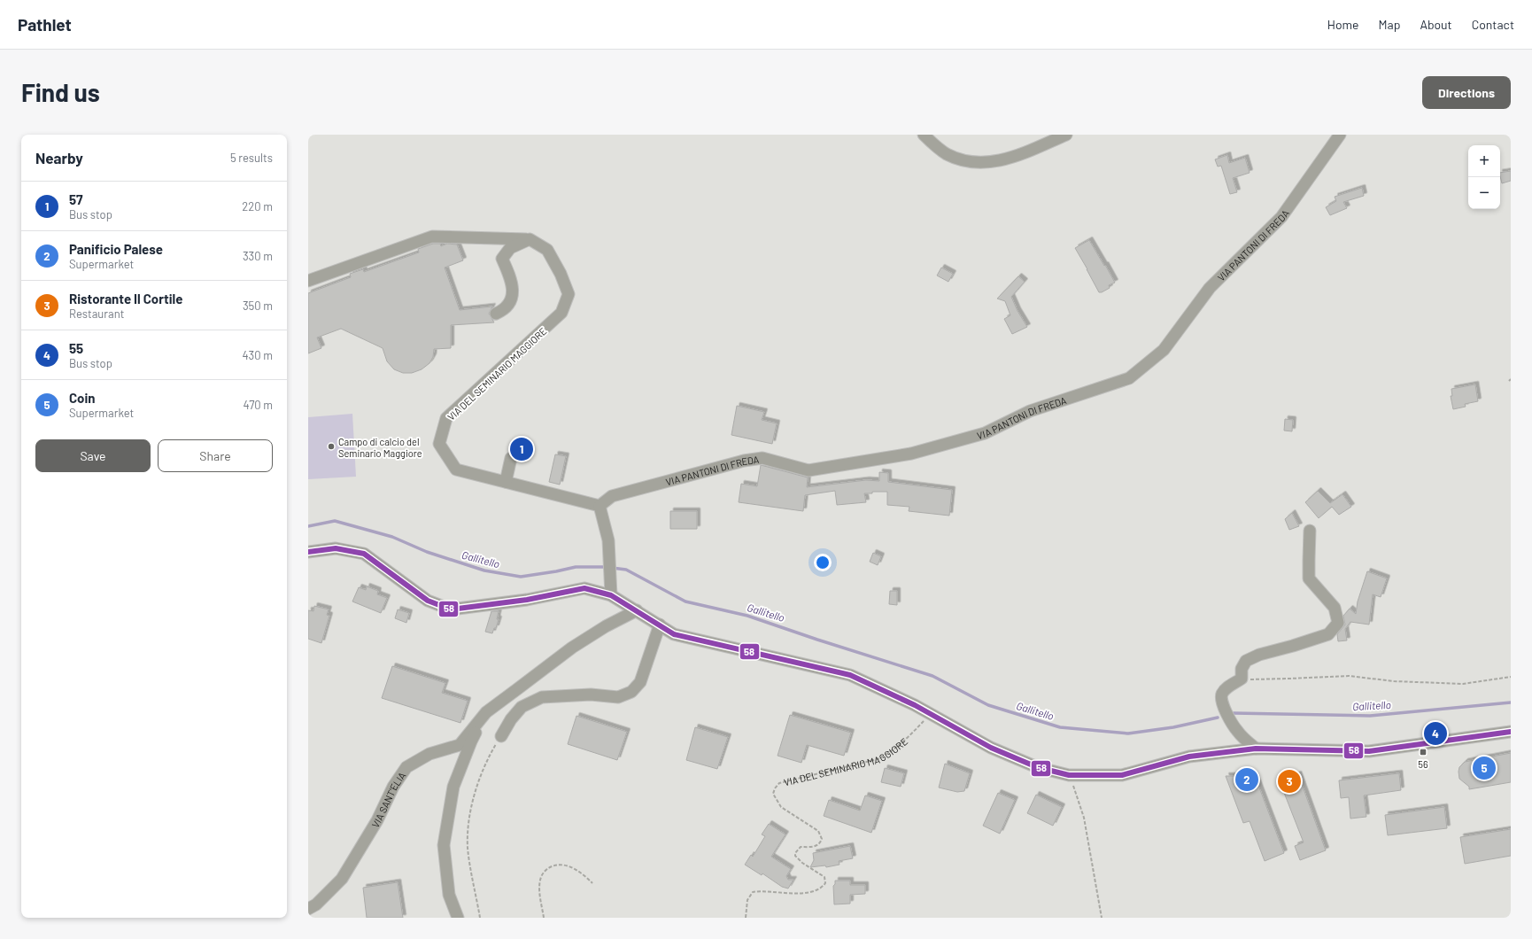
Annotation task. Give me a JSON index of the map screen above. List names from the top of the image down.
{
  "streets": {
    "street": ["VIA PANTONI DI FREDA", "VIA DEL SEMINARIO MAGGIORE", "VIA SANT'ELIA"]
  },
  "crossings": [
    ["VIA PANTONI DI FREDA", "VIA DEL SEMINARIO MAGGIORE"]
  ],
  "water": ["Gallitello"],
  "places": {
    "other": ["Campo di calcio del Seminario Maggiore"],
    "transit": ["56"]
  },
  "lines": ["transit line 58"],
  "page": {
    "header": "Pathlet",
    "nav": [
      "Home",
      "Map",
      "About",
      "Contact"
    ],
    "buttons": [
      "Directions",
      ["Save", "Share"]
    ],
    "title": "Find us",
    "heading": ["Nearby", "5 results"],
    "map_buttons": ["+", "−"],
    "list": [
      {
        "mark": "1",
        "name": "57",
        "note": "Bus stop",
        "value": "220 m"
      },
      {
        "mark": "2",
        "name": "Panificio Palese",
        "note": "Supermarket",
        "value": "330 m"
      },
      {
        "mark": "3",
        "name": "Ristorante Il Cortile",
        "note": "Restaurant",
        "value": "350 m"
      },
      {
        "mark": "4",
        "name": "55",
        "note": "Bus stop",
        "value": "430 m"
      },
      {
        "mark": "5",
        "name": "Coin",
        "note": "Supermarket",
        "value": "470 m"
      }
    ],
    "pins": [
      "1",
      "4",
      "5",
      "2",
      "3"
    ]
  }
}
